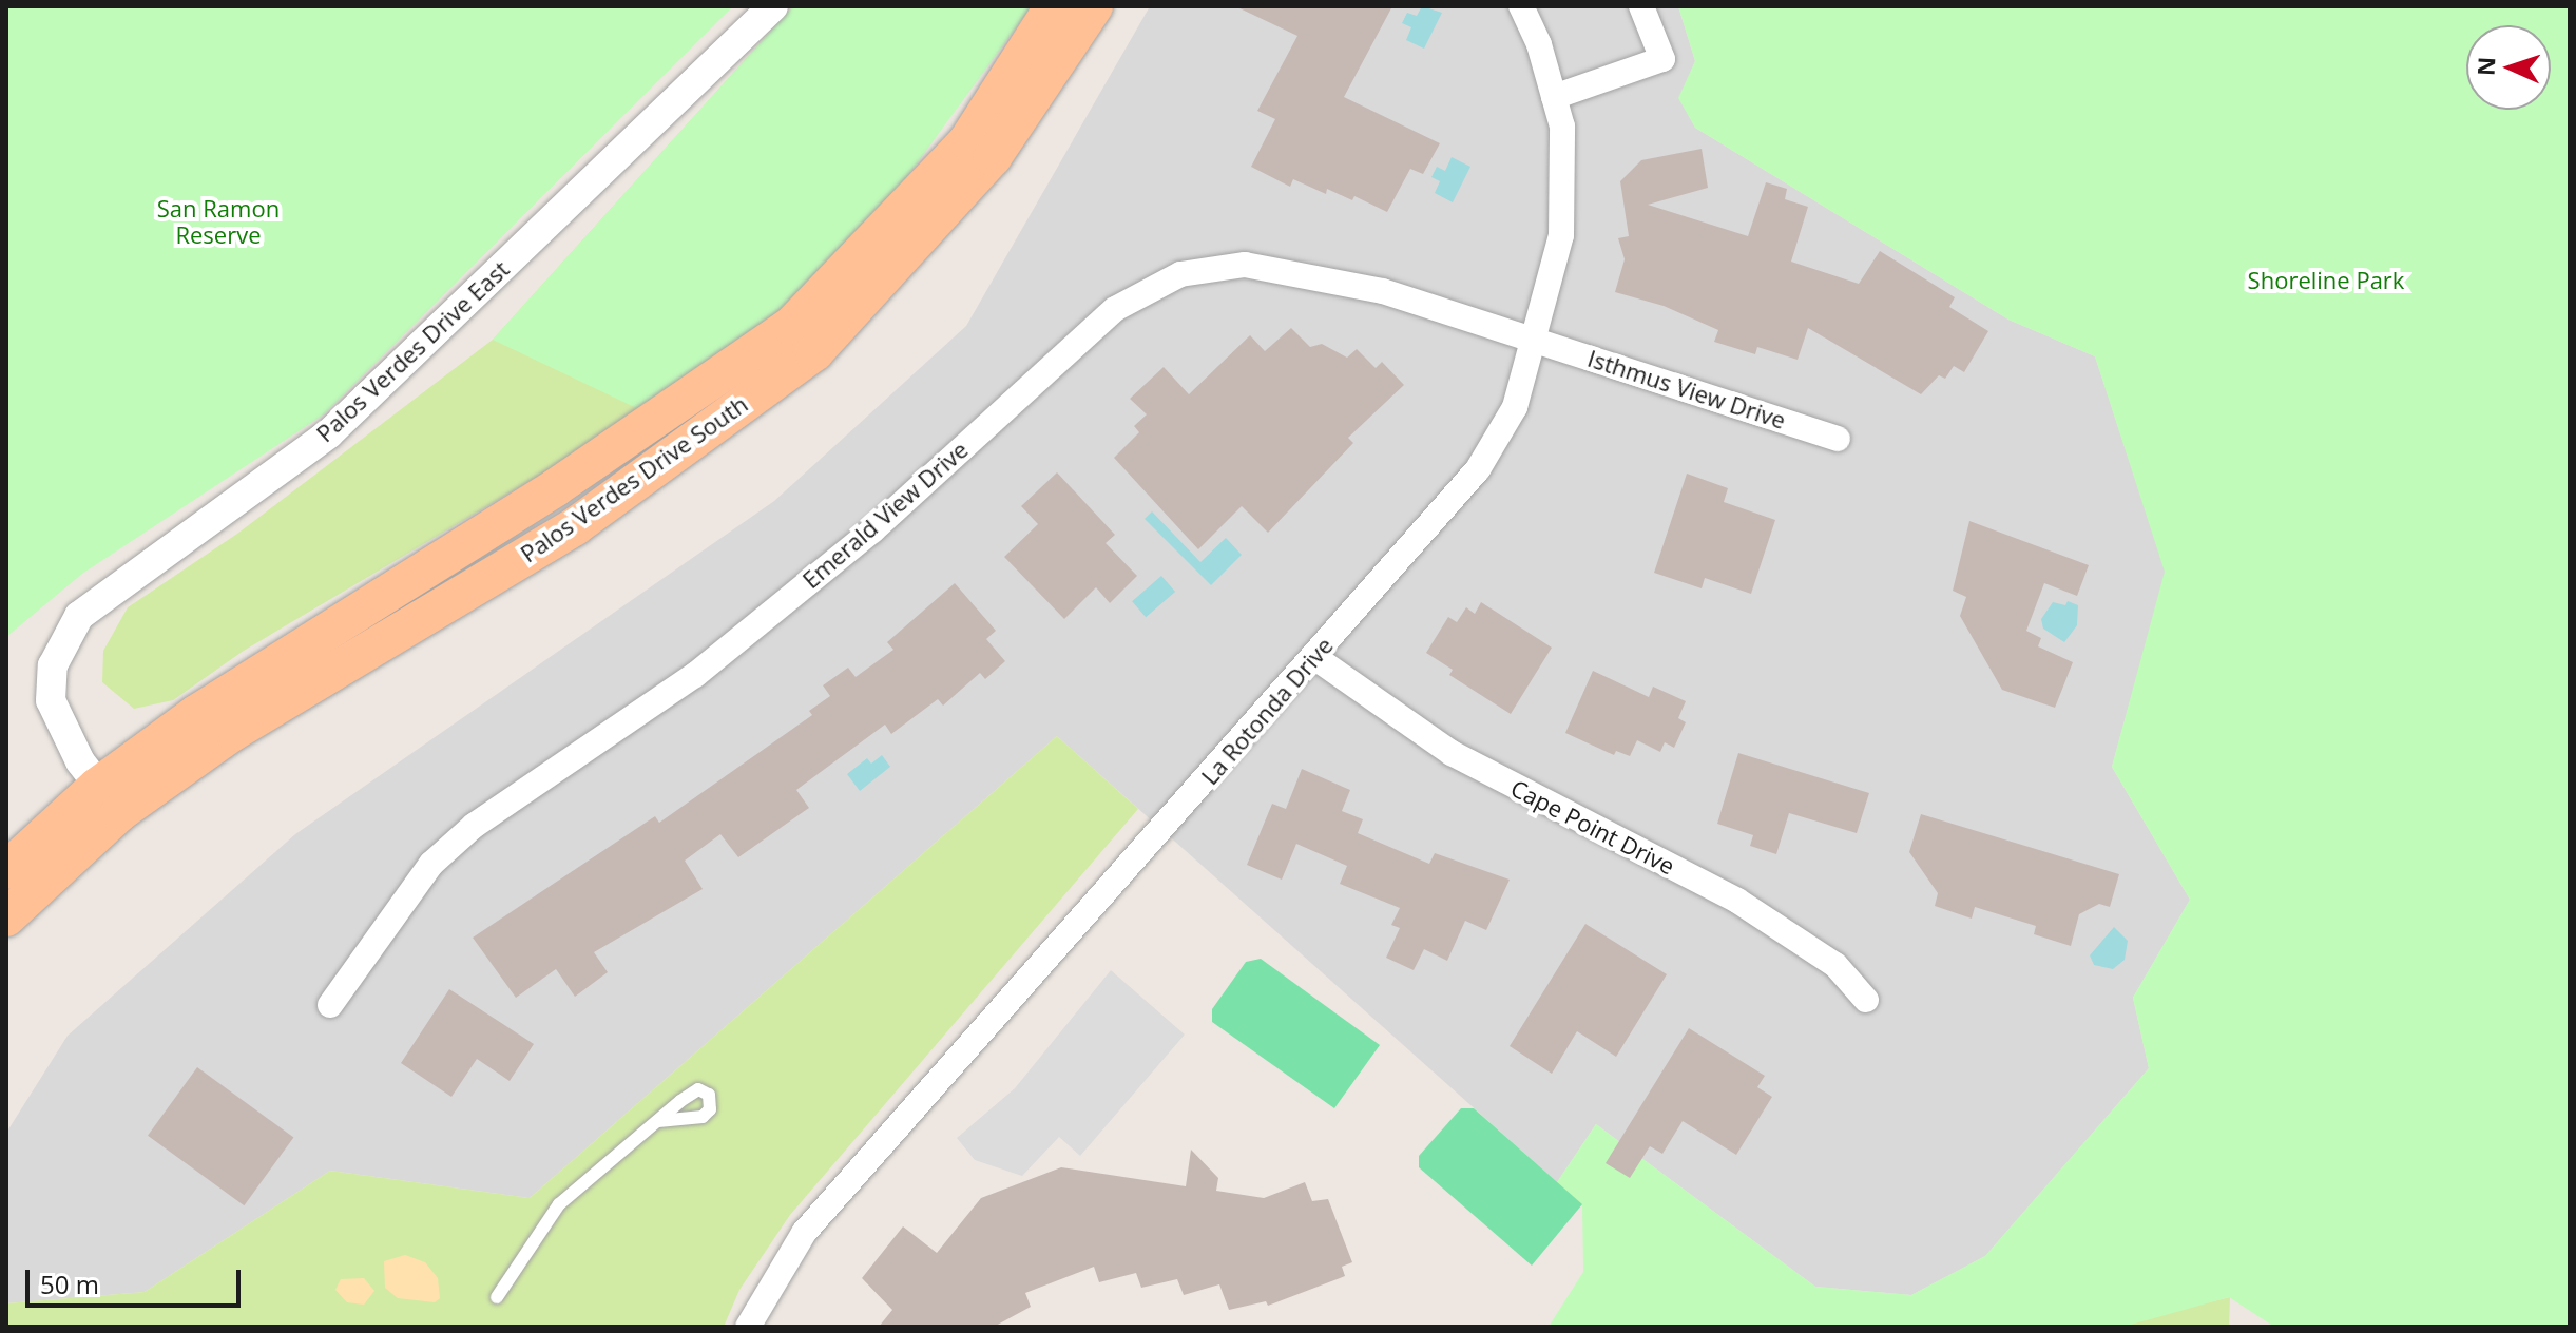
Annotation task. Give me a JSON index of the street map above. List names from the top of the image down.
{
  "streets": {
    "main road": ["Palos Verdes Drive South"],
    "street": [
      "Palos Verdes Drive East",
      "Isthmus View Drive",
      "Emerald View Drive",
      "La Rotonda Drive",
      "Cape Point Drive"
    ]
  },
  "crossings": [
    ["Palos Verdes Drive East", "Palos Verdes Drive South"],
    ["Isthmus View Drive", "Emerald View Drive"],
    ["Isthmus View Drive", "La Rotonda Drive"],
    ["Emerald View Drive", "La Rotonda Drive"],
    ["La Rotonda Drive", "Cape Point Drive"]
  ],
  "parks": ["San Ramon Reserve", "Shoreline Park"],
  "scale_bar": "50 m",
  "north": "left"
}
